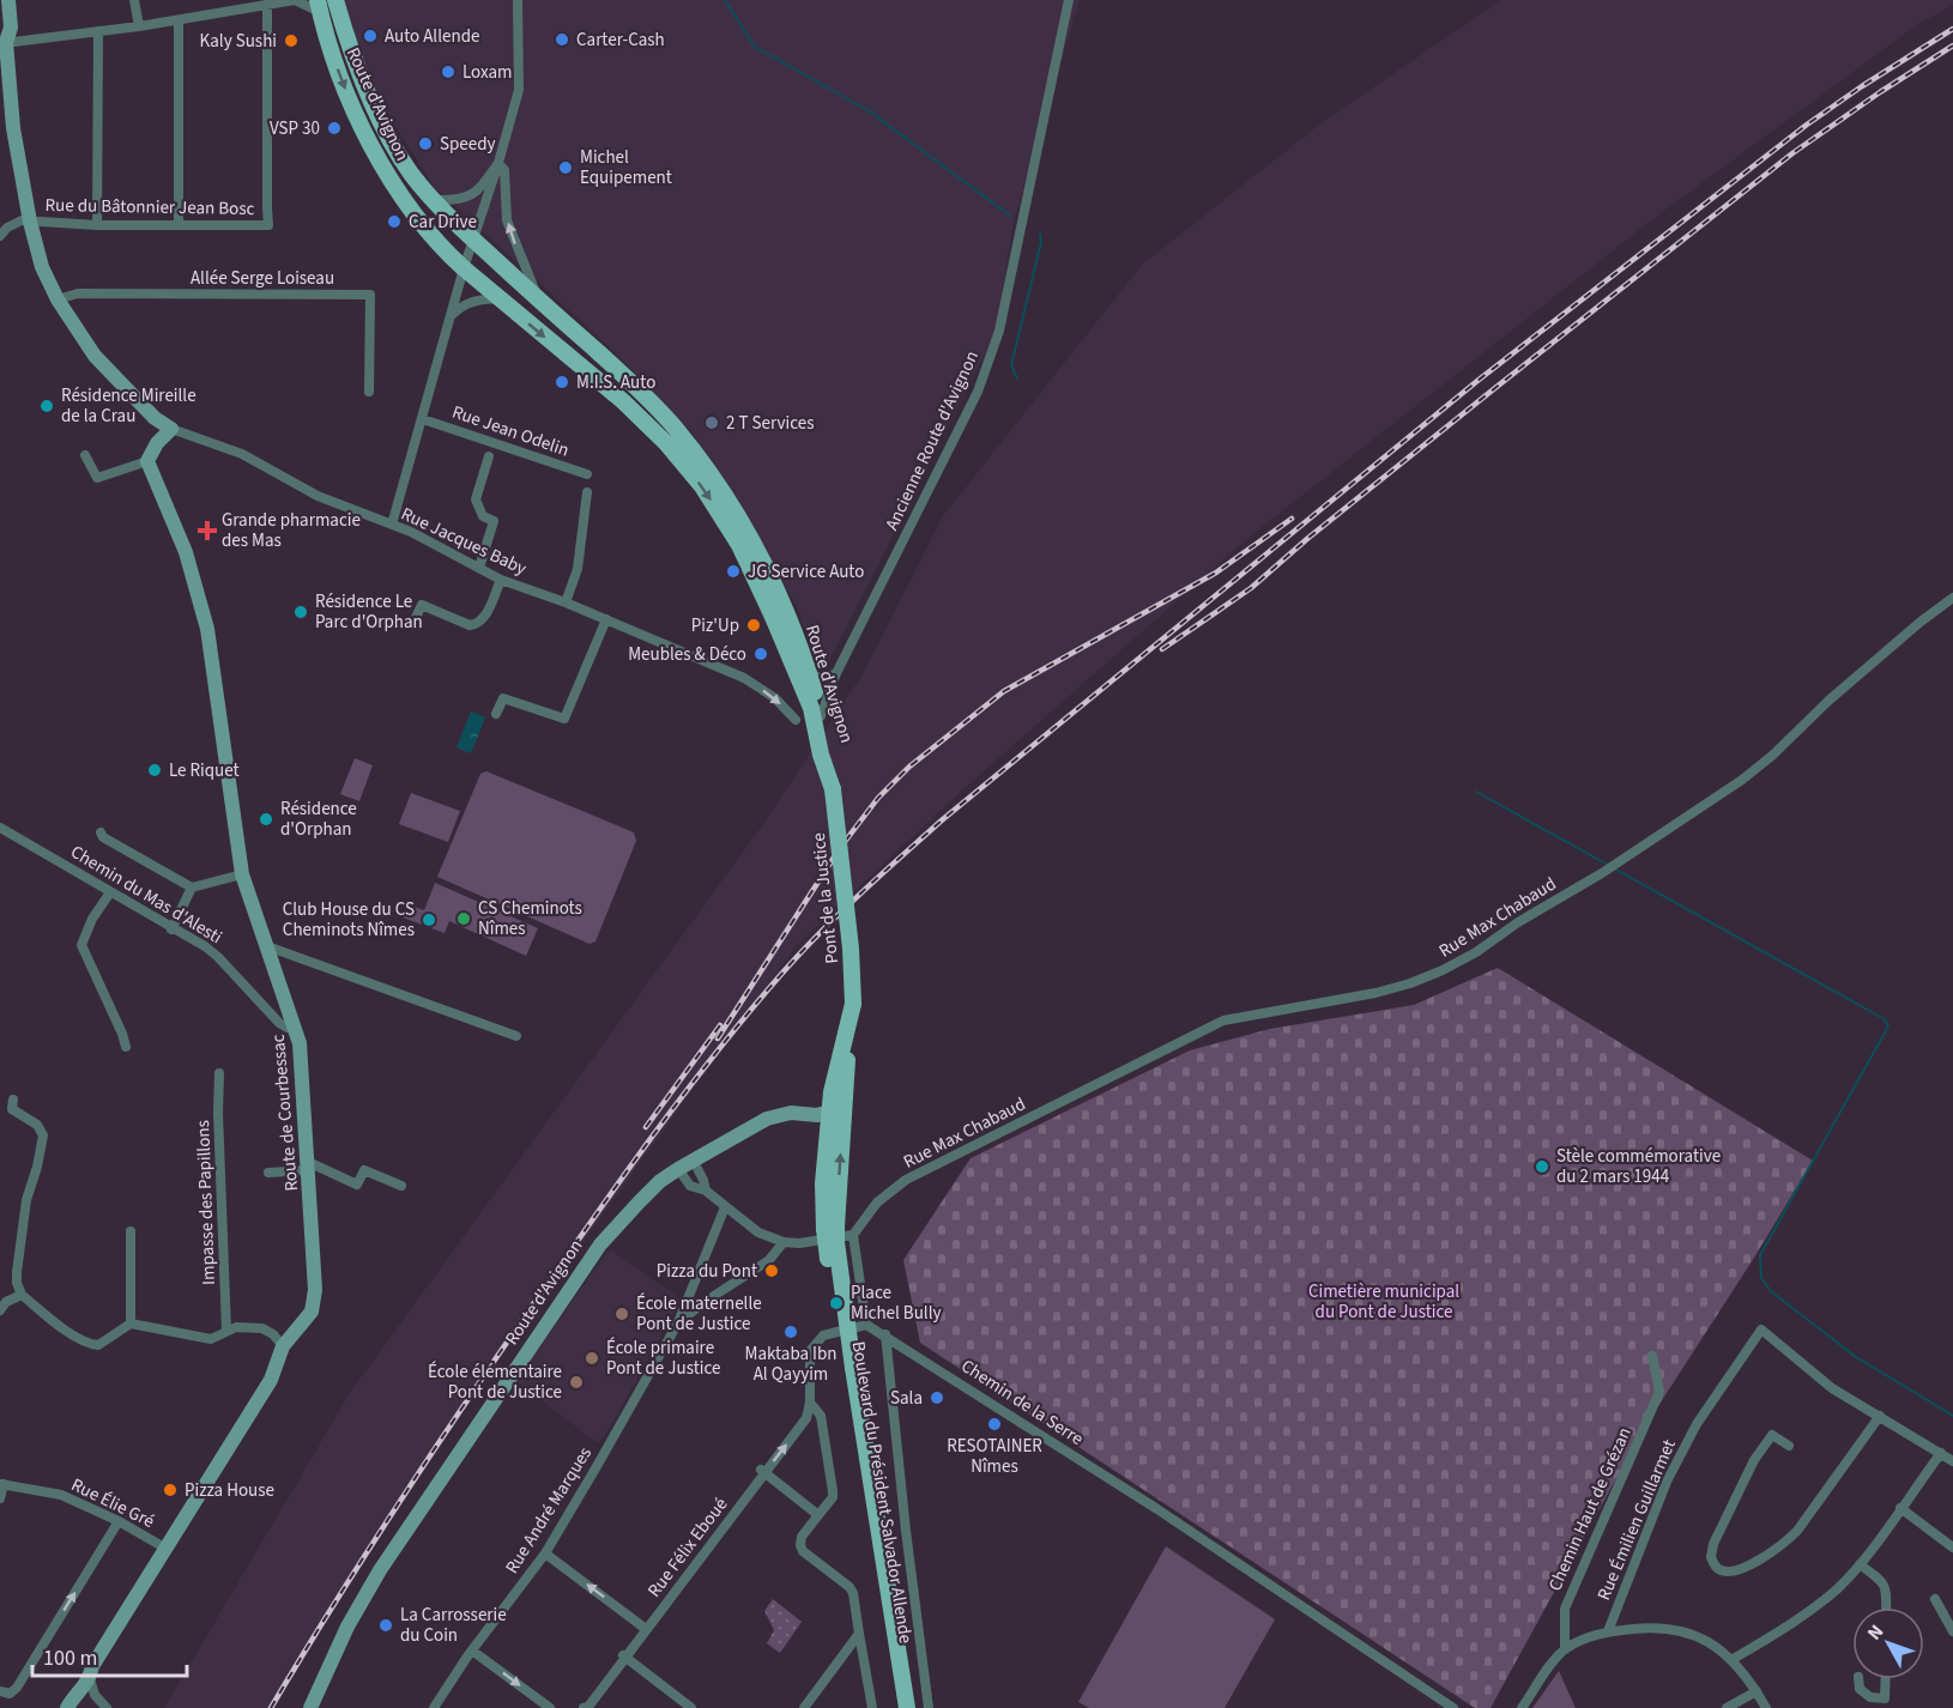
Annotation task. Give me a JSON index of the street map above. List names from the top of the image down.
{
  "streets": {
    "main road": ["Route d'Avignon", "Pont de la Justice", "Boulevard du Président Salvador Allende"],
    "street": [
      "Rue du Bâtonnier Jean Bosc",
      "Allée Serge Loiseau",
      "Rue Jean Odelin",
      "Ancienne Route d'Avignon",
      "Rue Jacques Baby",
      "Chemin du Mas d'Alesti",
      "Rue Max Chabaud",
      "Route de Courbessac",
      "Impasse des Papillons",
      "Chemin de la Serre",
      "Rue Élie Gré",
      "Chemin Haut de Grézan",
      "Rue André Marques",
      "Rue Émilien Guillarmet",
      "Rue Félix Eboué"
    ]
  },
  "crossings": [
    ["Route d'Avignon", "Rue Jean Odelin"],
    ["Route d'Avignon", "Ancienne Route d'Avignon"],
    ["Route d'Avignon", "Pont de la Justice"],
    ["Route d'Avignon", "Boulevard du Président Salvador Allende"],
    ["Rue Jean Odelin", "Rue Jacques Baby"],
    ["Chemin du Mas d'Alesti", "Route de Courbessac"],
    ["Pont de la Justice", "Boulevard du Président Salvador Allende"],
    ["Route de Courbessac", "Rue Élie Gré"]
  ],
  "parks": ["Cimetière municipal du Pont de Justice"],
  "places": {
    "other": [
      "Auto Allende",
      "Carter-Cash",
      "Kaly Sushi",
      "Loxam",
      "VSP 30",
      "Speedy",
      "Michel Equipement",
      "Car Drive",
      "M.I.S. Auto",
      "Résidence Mireille de la Crau",
      "2 T Services",
      "JG Service Auto",
      "Résidence Le Parc d'Orphan",
      "Piz'Up",
      "Meubles & Déco",
      "Le Riquet",
      "Résidence d'Orphan",
      "CS Cheminots Nîmes",
      "Club House du CS Cheminots Nîmes",
      "Stèle commémorative du 2 mars 1944",
      "Pizza du Pont",
      "Place Michel Bully",
      "École maternelle Pont de Justice",
      "Maktaba Ibn Al Qayyim",
      "École primaire Pont de Justice",
      "École élémentaire Pont de Justice",
      "Sala",
      "RESOTAINER Nîmes",
      "Pizza House",
      "La Carrosserie du Coin"
    ],
    "health": ["Grande pharmacie des Mas"]
  },
  "scale_bar": "100 m",
  "north": "top left"
}
